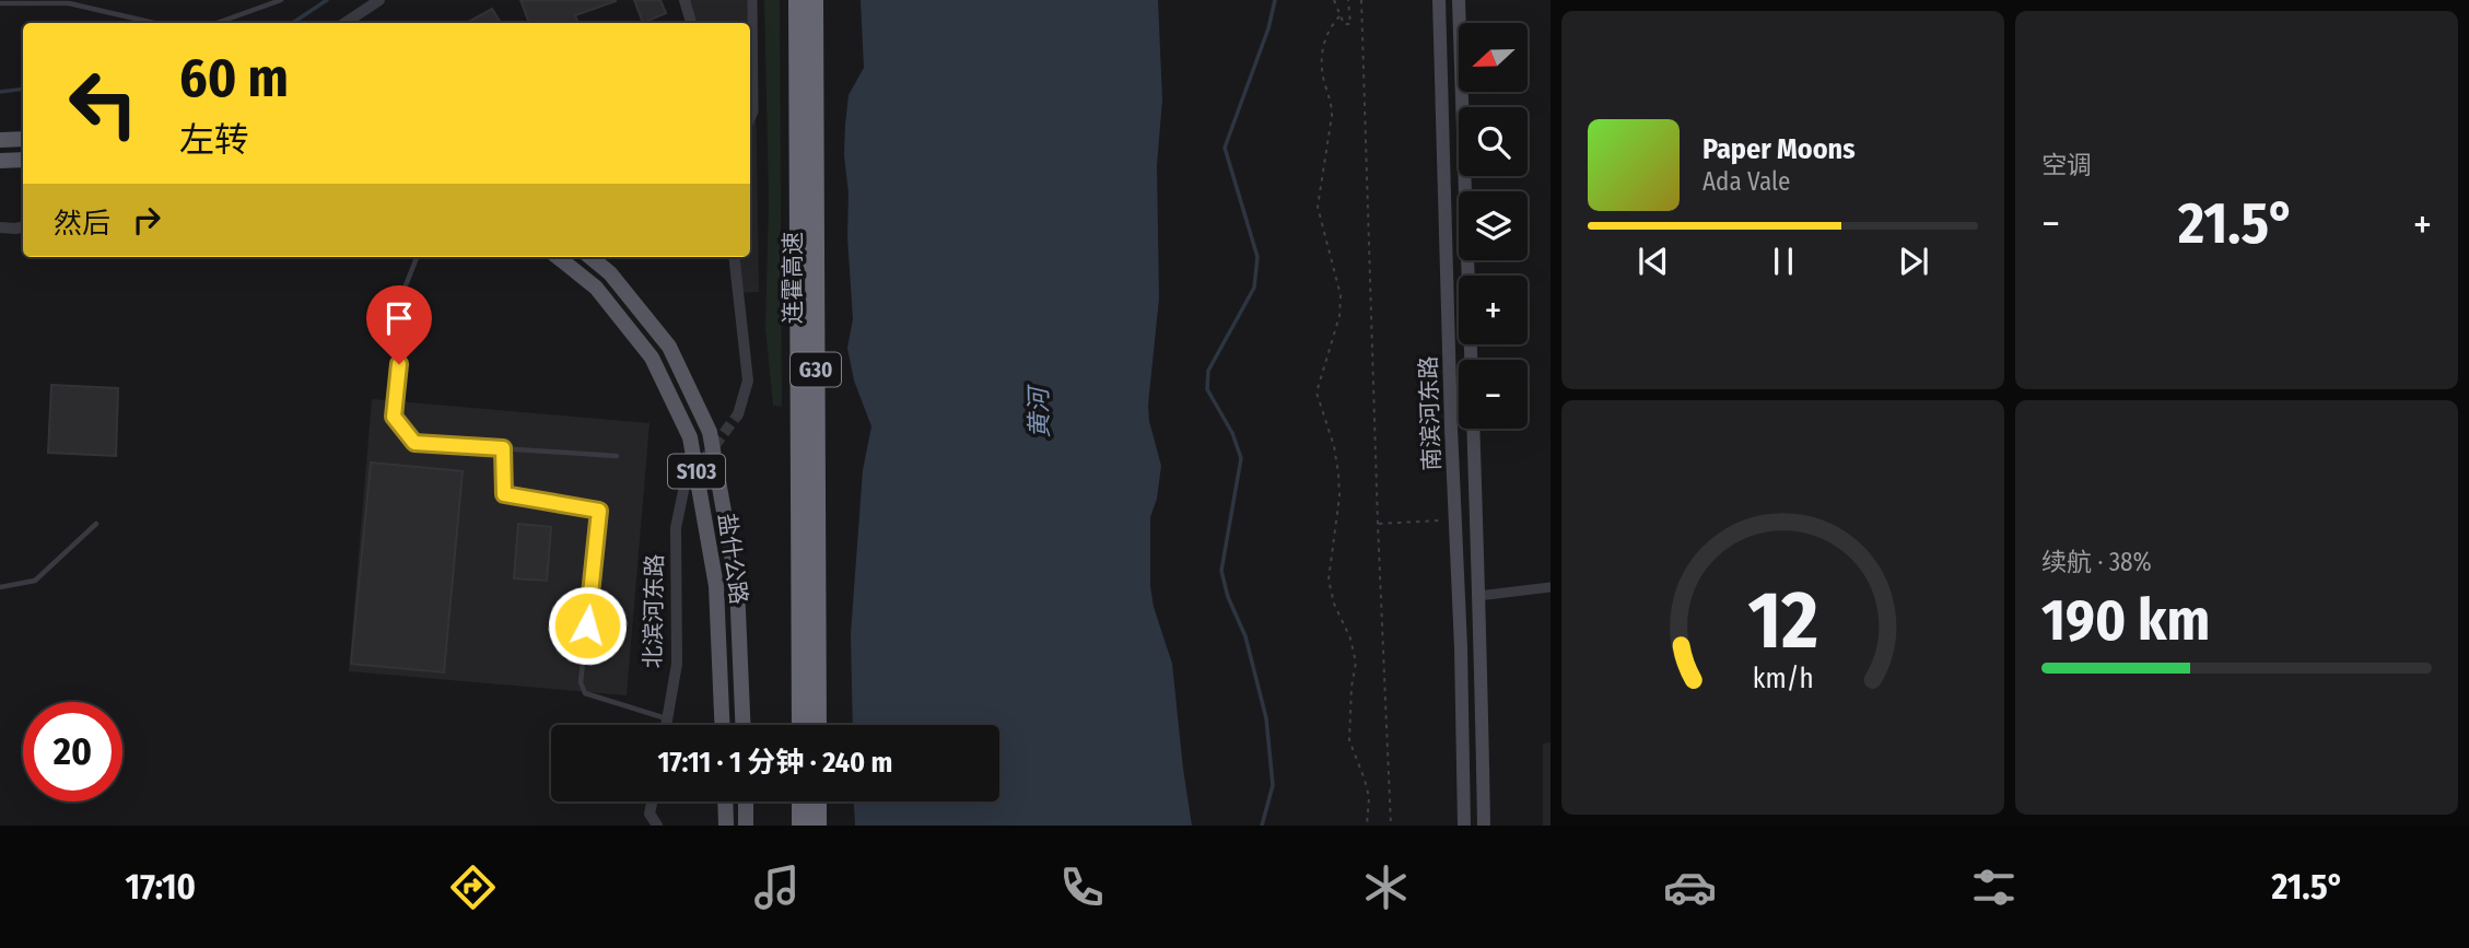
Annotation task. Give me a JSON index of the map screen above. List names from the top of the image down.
{
  "streets": {
    "highway": ["连霍高速", "G30"],
    "main road": ["南滨河东路", "S103", "盐什公路"],
    "street": ["北滨河东路"]
  },
  "water": ["黄河"],
  "north": "left",
  "page": {
    "tile": [
      "空调",
      ["续航 · 38%", "190 km"]
    ],
    "map_buttons": ["+", "−"],
    "turn": ["60 m", "左转"],
    "song": ["Paper Moons", "Ada Vale"],
    "then": "然后",
    "heat": ["−", "21.5°", "+"],
    "limit": "20",
    "trip": "17:11 · 1 分钟 · 240 m",
    "tabs": ["17:10", "21.5°"],
    "gauge": ["12", "km/h"]
  }
}
